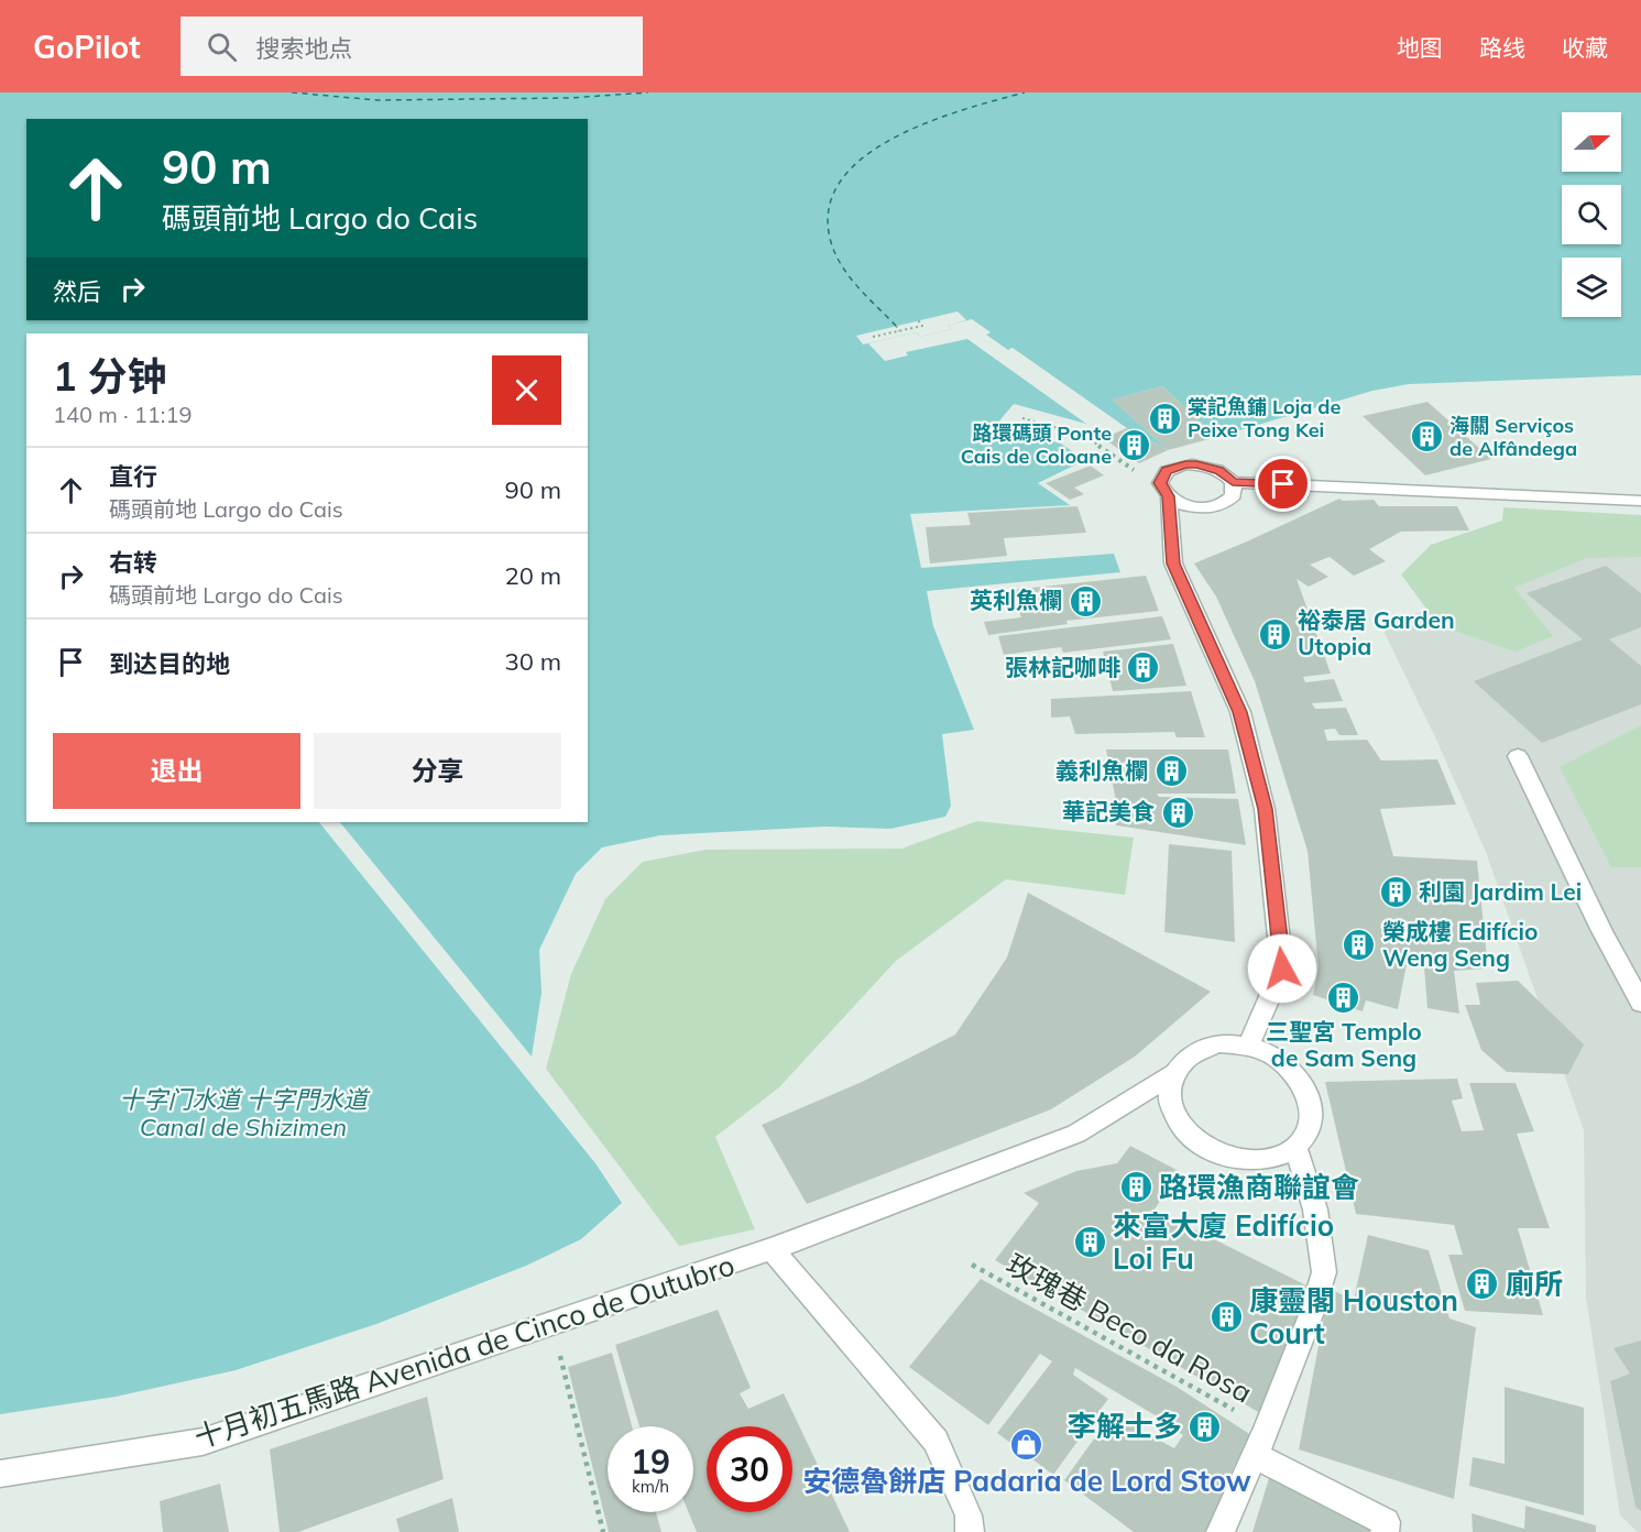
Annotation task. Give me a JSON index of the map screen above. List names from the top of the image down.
{
  "streets": {
    "street": ["十月初五馬路 Avenida de Cinco de Outubro"],
    "path": ["玫瑰巷 Beco da Rosa"]
  },
  "water": ["十字门水道 十字門水道 Canal de Shizimen"],
  "places": {
    "building": [
      "棠記魚鋪 Loja de Peixe Tong Kei",
      "海關 Serviços de Alfândega",
      "路環碼頭 Ponte Cais de Coloane",
      "英利魚欄",
      "裕泰居 Garden Utopia",
      "張林記咖啡",
      "義利魚欄",
      "華記美食",
      "利園 Jardim Lei",
      "榮成樓 Edifício Weng Seng",
      "三聖宮 Templo de Sam Seng",
      "路環漁商聯誼會",
      "來富大廈 Edifício Loi Fu",
      "廁所",
      "康靈閣 Houston Court",
      "李解士多"
    ],
    "shop": ["安德魯餅店 Padaria de Lord Stow"]
  },
  "north": "right",
  "page": {
    "header": "GoPilot",
    "search": "搜索地点",
    "nav": ["地图", "路线", "收藏"],
    "turn": ["90 m", "碼頭前地 Largo do Cais"],
    "then": "然后",
    "heading": ["1 分钟", "140 m · 11:19"],
    "list": [
      {
        "name": "直行",
        "note": "碼頭前地 Largo do Cais",
        "value": "90 m"
      },
      {
        "name": "右转",
        "note": "碼頭前地 Largo do Cais",
        "value": "20 m"
      },
      {
        "name": "到达目的地",
        "value": "30 m"
      }
    ],
    "buttons": ["退出", "分享"],
    "speed": "19 km/h",
    "limit": "30"
  }
}
